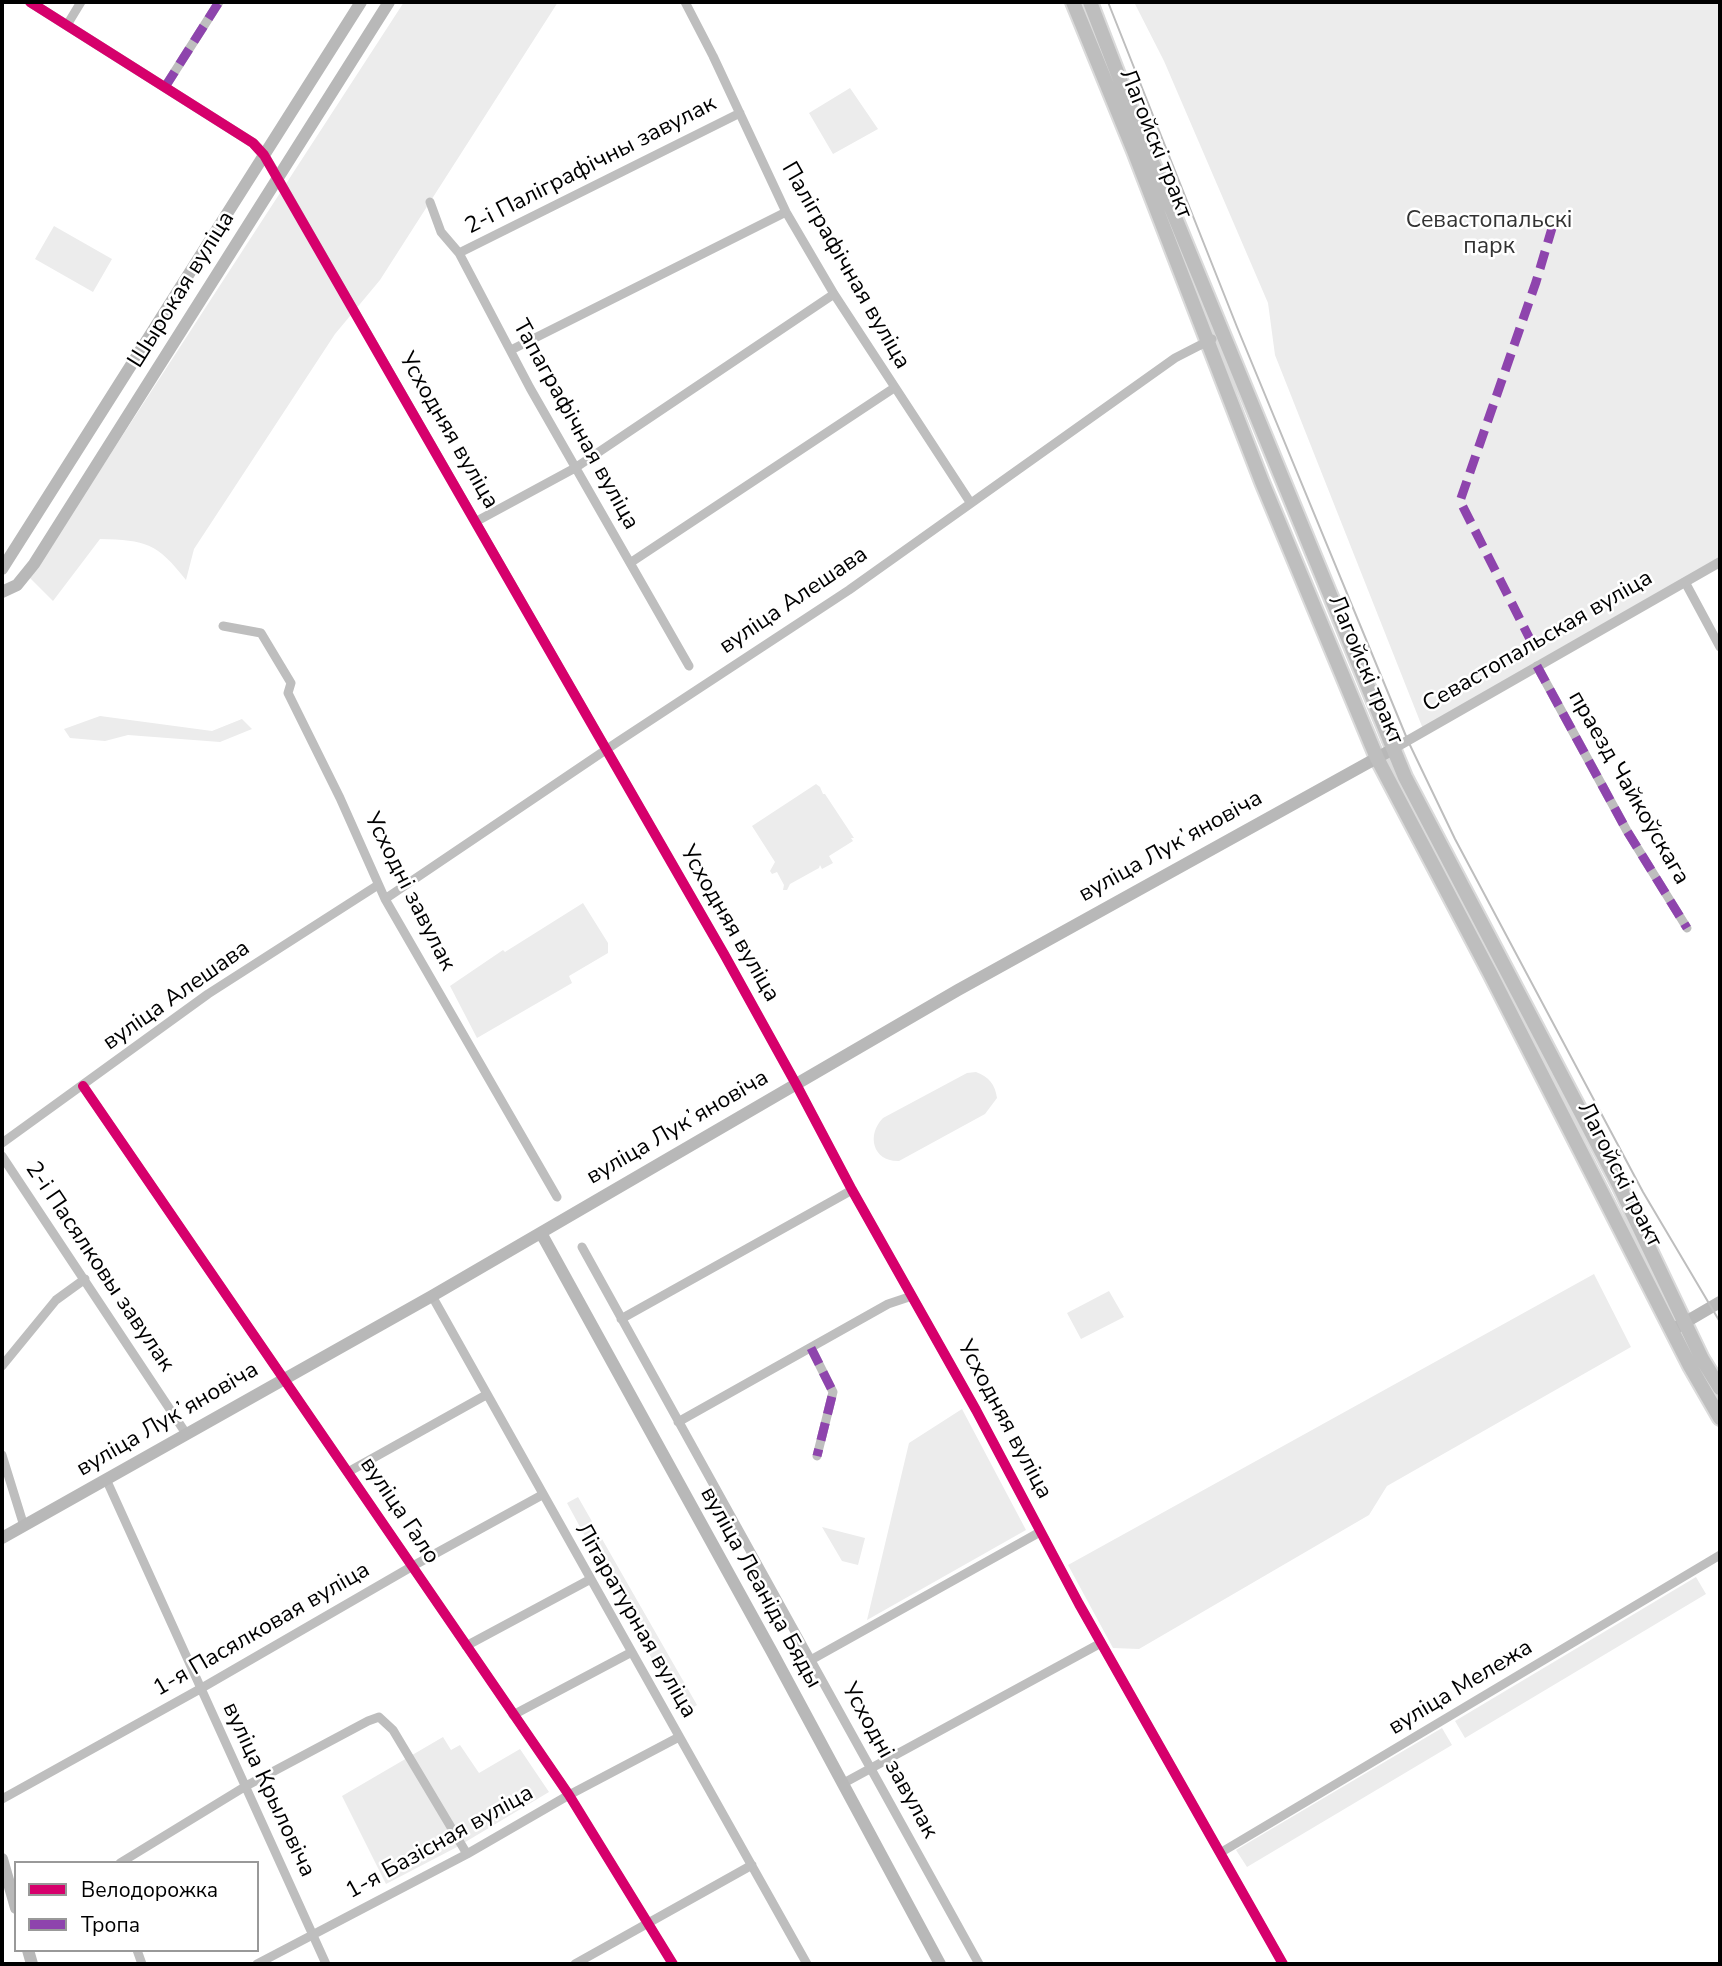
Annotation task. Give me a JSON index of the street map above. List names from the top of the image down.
{
  "streets": {
    "main road": [
      "Лагойскі тракт",
      "Шырокая вуліца",
      "Севастопальская вуліца",
      "вуліца Лукʼяновіча",
      "вуліца Леаніда Бяды"
    ],
    "street": [
      "2-і Паліграфічны завулак",
      "Паліграфічная вуліца",
      "Тапаграфічная вуліца",
      "Усходняя вуліца",
      "вуліца Алешава",
      "праезд Чайкоўскага",
      "Усходні завулак",
      "2-і Пасялковы завулак",
      "вуліца Гало",
      "Літаратурная вуліца",
      "1-я Пасялковая вуліца",
      "вуліца Мележа",
      "вуліца Крыловіча",
      "1-я Базісная вуліца"
    ]
  },
  "crossings": [
    ["Лагойскі тракт", "вуліца Алешава"],
    ["Лагойскі тракт", "Севастопальская вуліца"],
    ["Лагойскі тракт", "вуліца Лукʼяновіча"],
    ["2-і Паліграфічны завулак", "Паліграфічная вуліца"],
    ["2-і Паліграфічны завулак", "Тапаграфічная вуліца"],
    ["Паліграфічная вуліца", "вуліца Алешава"],
    ["Шырокая вуліца", "Усходняя вуліца"],
    ["Усходняя вуліца", "вуліца Алешава"],
    ["Усходняя вуліца", "вуліца Лукʼяновіча"],
    ["Усходняя вуліца", "вуліца Мележа"],
    ["вуліца Алешава", "Усходні завулак"],
    ["вуліца Алешава", "вуліца Гало"],
    ["Севастопальская вуліца", "праезд Чайкоўскага"],
    ["Севастопальская вуліца", "вуліца Лукʼяновіча"],
    ["вуліца Лукʼяновіча", "2-і Пасялковы завулак"],
    ["вуліца Лукʼяновіча", "вуліца Гало"],
    ["вуліца Лукʼяновіча", "вуліца Леаніда Бяды"],
    ["вуліца Лукʼяновіча", "Літаратурная вуліца"],
    ["вуліца Лукʼяновіча", "вуліца Крыловіча"],
    ["вуліца Гало", "1-я Пасялковая вуліца"],
    ["вуліца Гало", "1-я Базісная вуліца"],
    ["Літаратурная вуліца", "1-я Пасялковая вуліца"],
    ["Літаратурная вуліца", "1-я Базісная вуліца"],
    ["1-я Пасялковая вуліца", "вуліца Крыловіча"],
    ["вуліца Крыловіча", "1-я Базісная вуліца"]
  ],
  "parks": ["Севастопальскі парк"],
  "legend": ["Велодорожка", "Тропа"]
}
